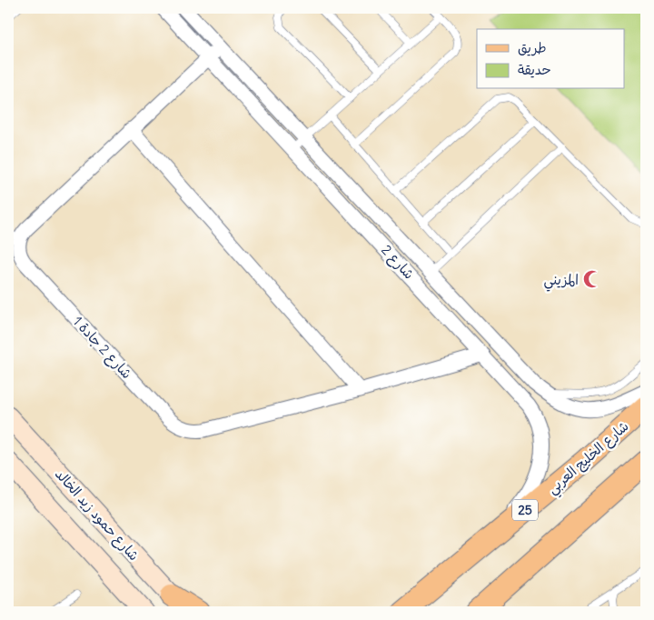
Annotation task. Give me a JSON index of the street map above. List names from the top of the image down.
{
  "streets": {
    "main road": ["شارع الخليج العربي", "25", "شارع حمود زيد الخالد"],
    "street": ["شارع 2", "شارع 2 جادة 1"]
  },
  "crossings": [
    ["شارع 2", "شارع 2 جادة 1"],
    ["شارع 2", "شارع الخليج العربي"]
  ],
  "places": {
    "mosque": ["المزيني"]
  },
  "legend": ["طريق", "حديقة"]
}
